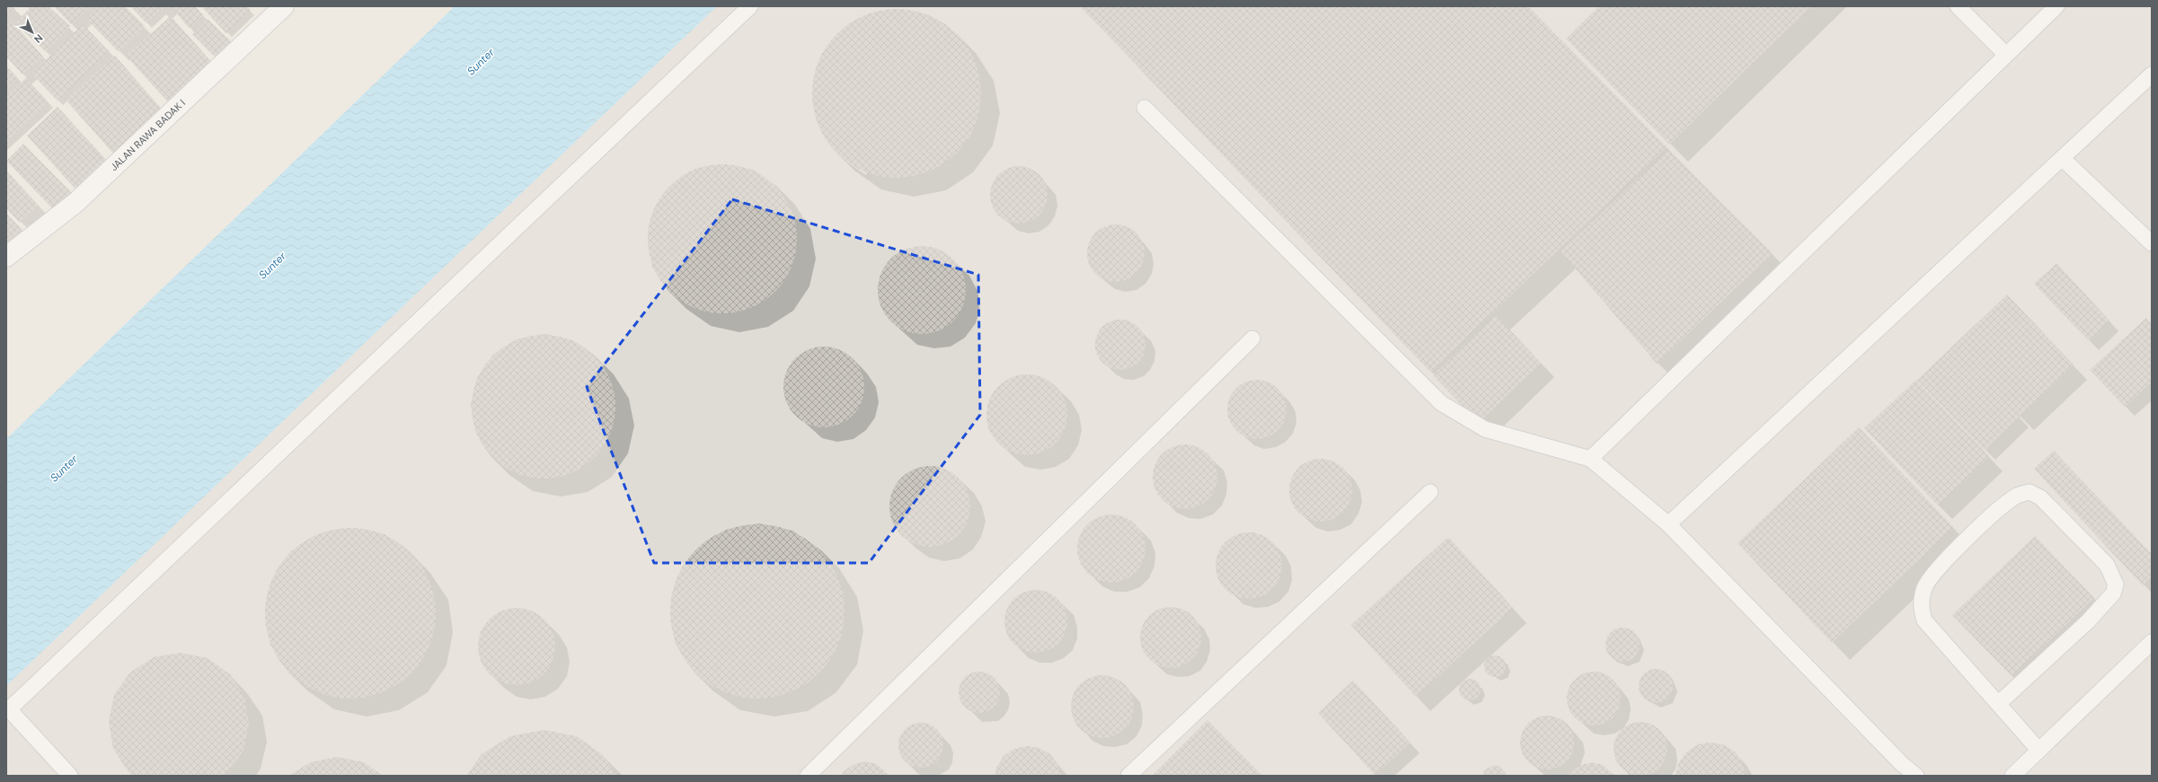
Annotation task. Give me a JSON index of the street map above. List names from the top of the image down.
{
  "streets": {
    "street": ["JALAN RAWA BADAK I"]
  },
  "water": ["Sunter"],
  "north": "bottom right"
}
